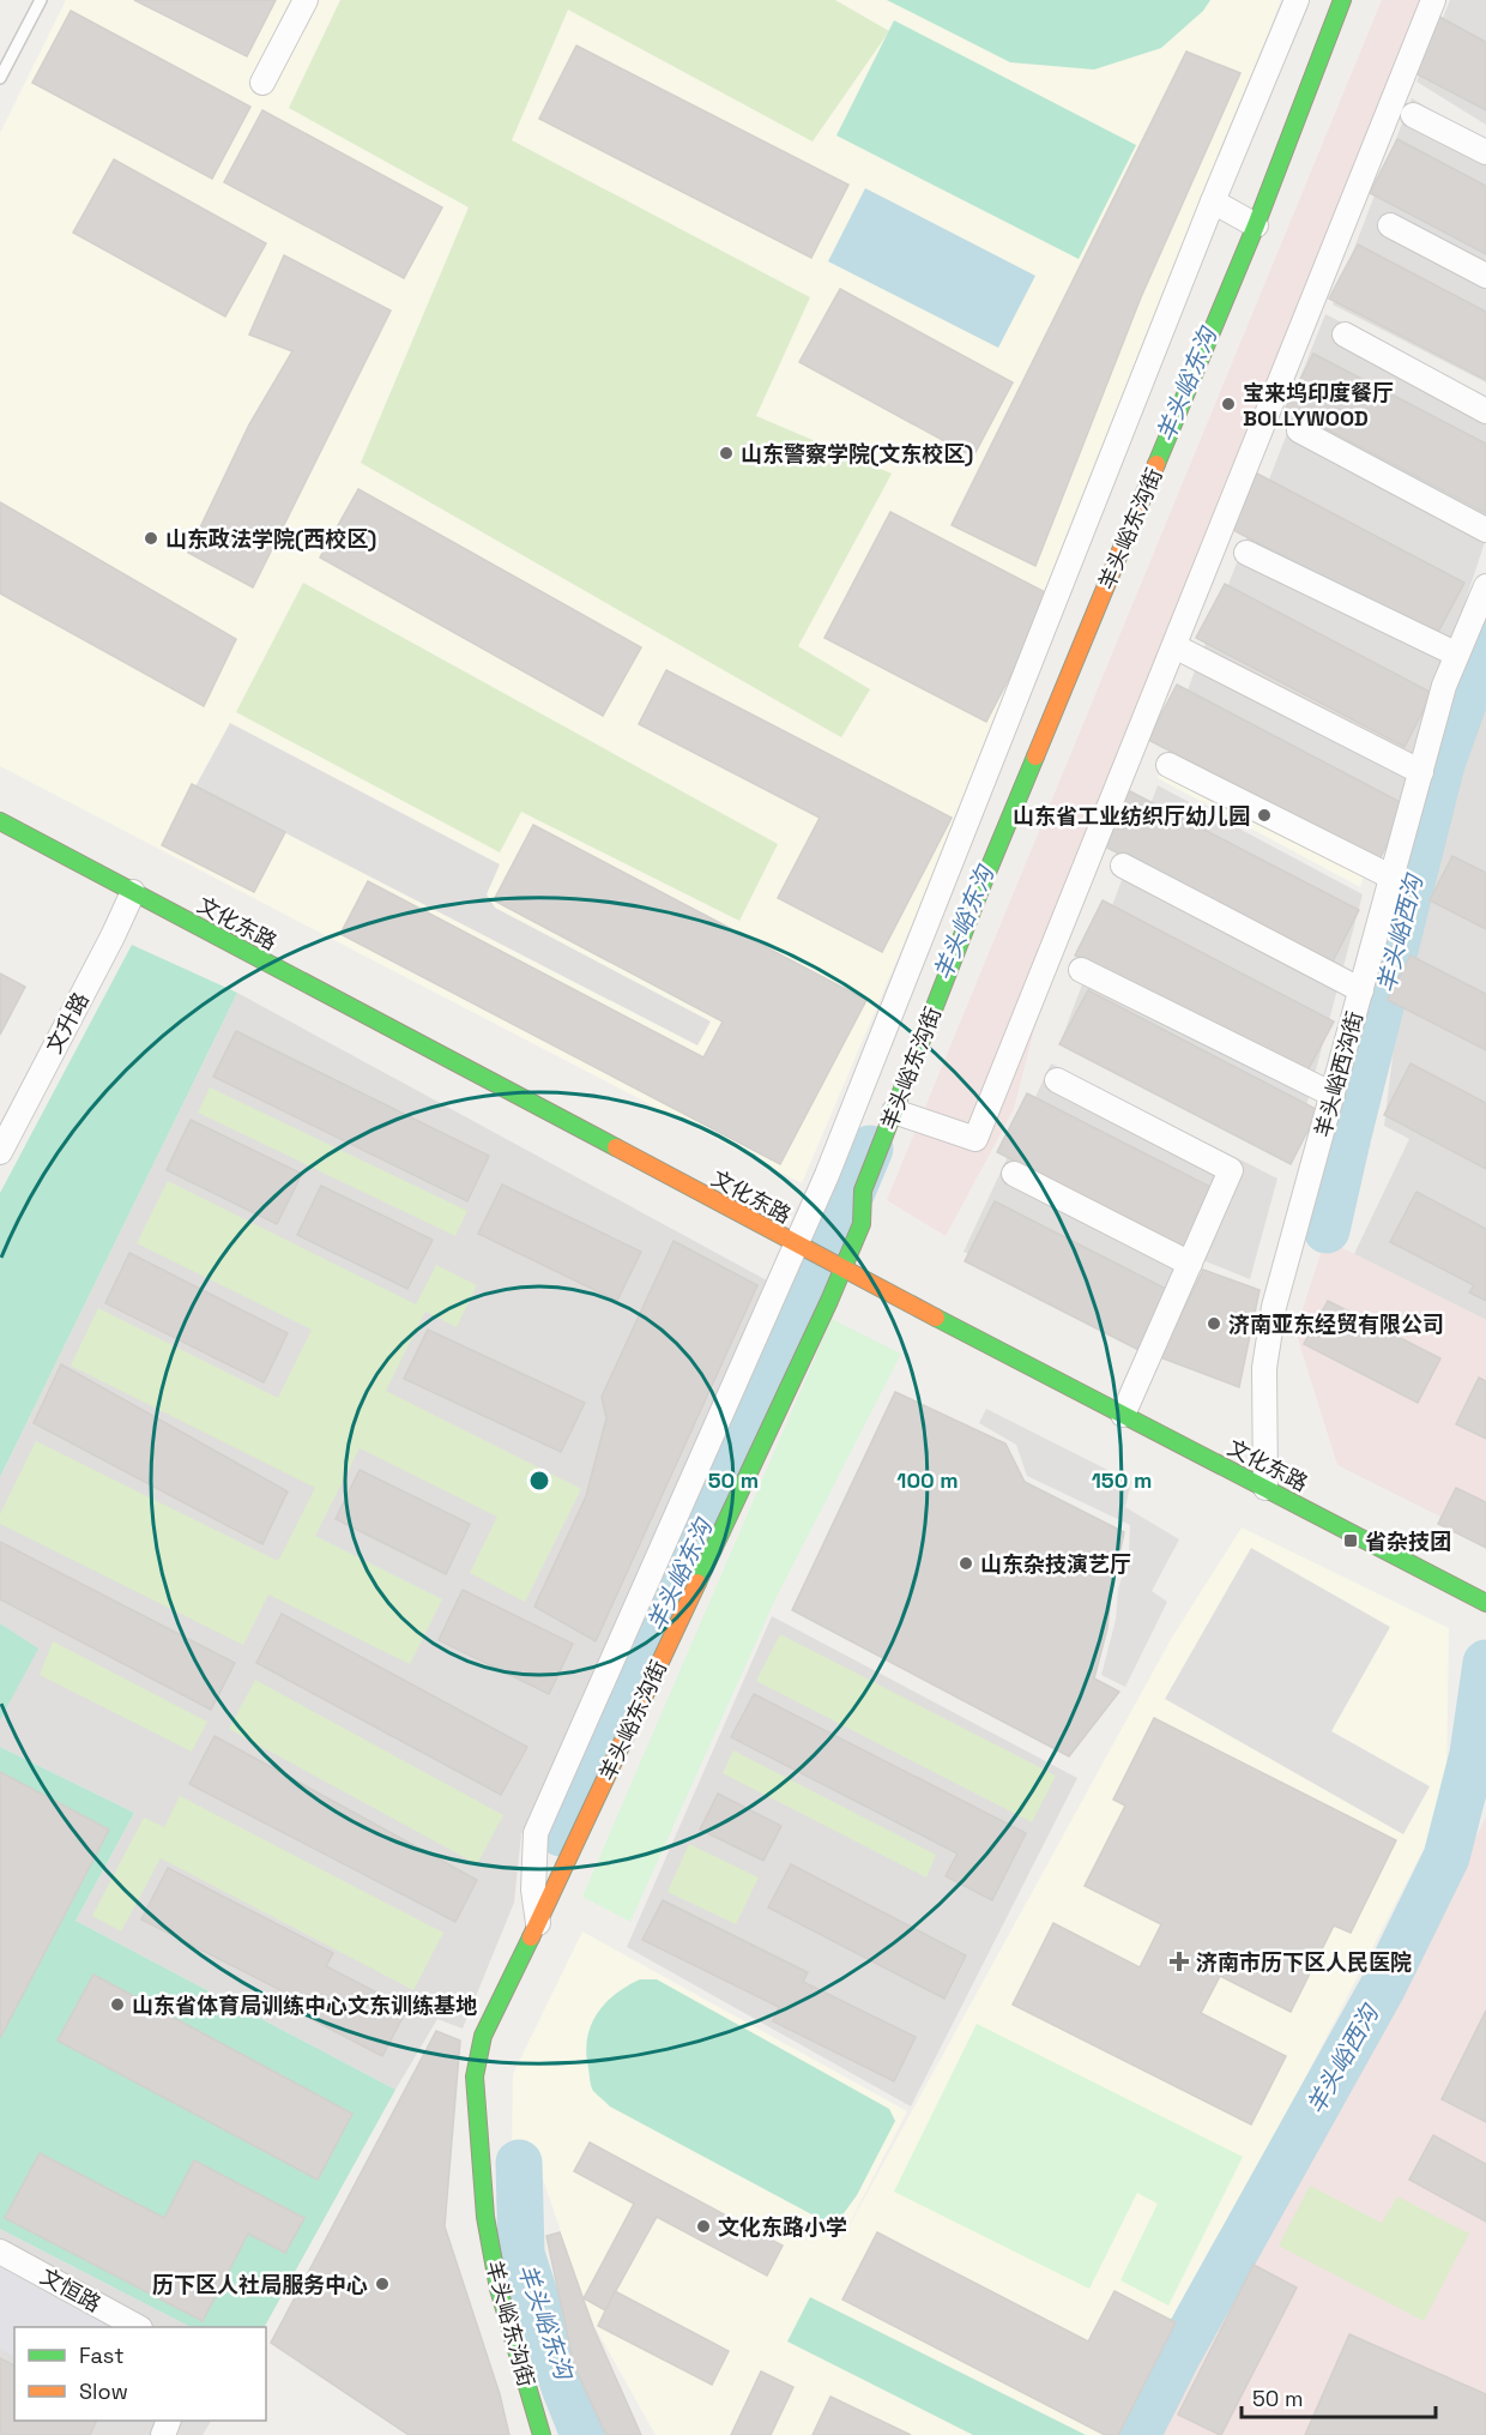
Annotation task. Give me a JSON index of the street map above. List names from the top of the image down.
{
  "streets": {
    "street": [
      "羊头峪东沟街",
      "文化东路",
      "文升路",
      "羊头峪西沟街",
      "文恒路"
    ]
  },
  "crossings": [
    ["羊头峪东沟街", "文化东路"],
    ["文化东路", "文升路"],
    ["文化东路", "羊头峪西沟街"]
  ],
  "water": ["羊头峪东沟", "羊头峪西沟"],
  "places": {
    "other": [
      "宝来坞印度餐厅 BOLLYWOOD",
      "山东警察学院(文东校区)",
      "山东政法学院(西校区)",
      "山东省工业纺织厅幼儿园",
      "济南亚东经贸有限公司",
      "山东杂技演艺厅",
      "山东省体育局训练中心文东训练基地",
      "文化东路小学",
      "历下区人社局服务中心"
    ],
    "transit": ["省杂技团"],
    "health": ["济南市历下区人民医院"]
  },
  "legend": ["Fast", "Slow"],
  "scale_bar": "50 m",
  "rings": ["50 m", "100 m", "150 m"]
}
